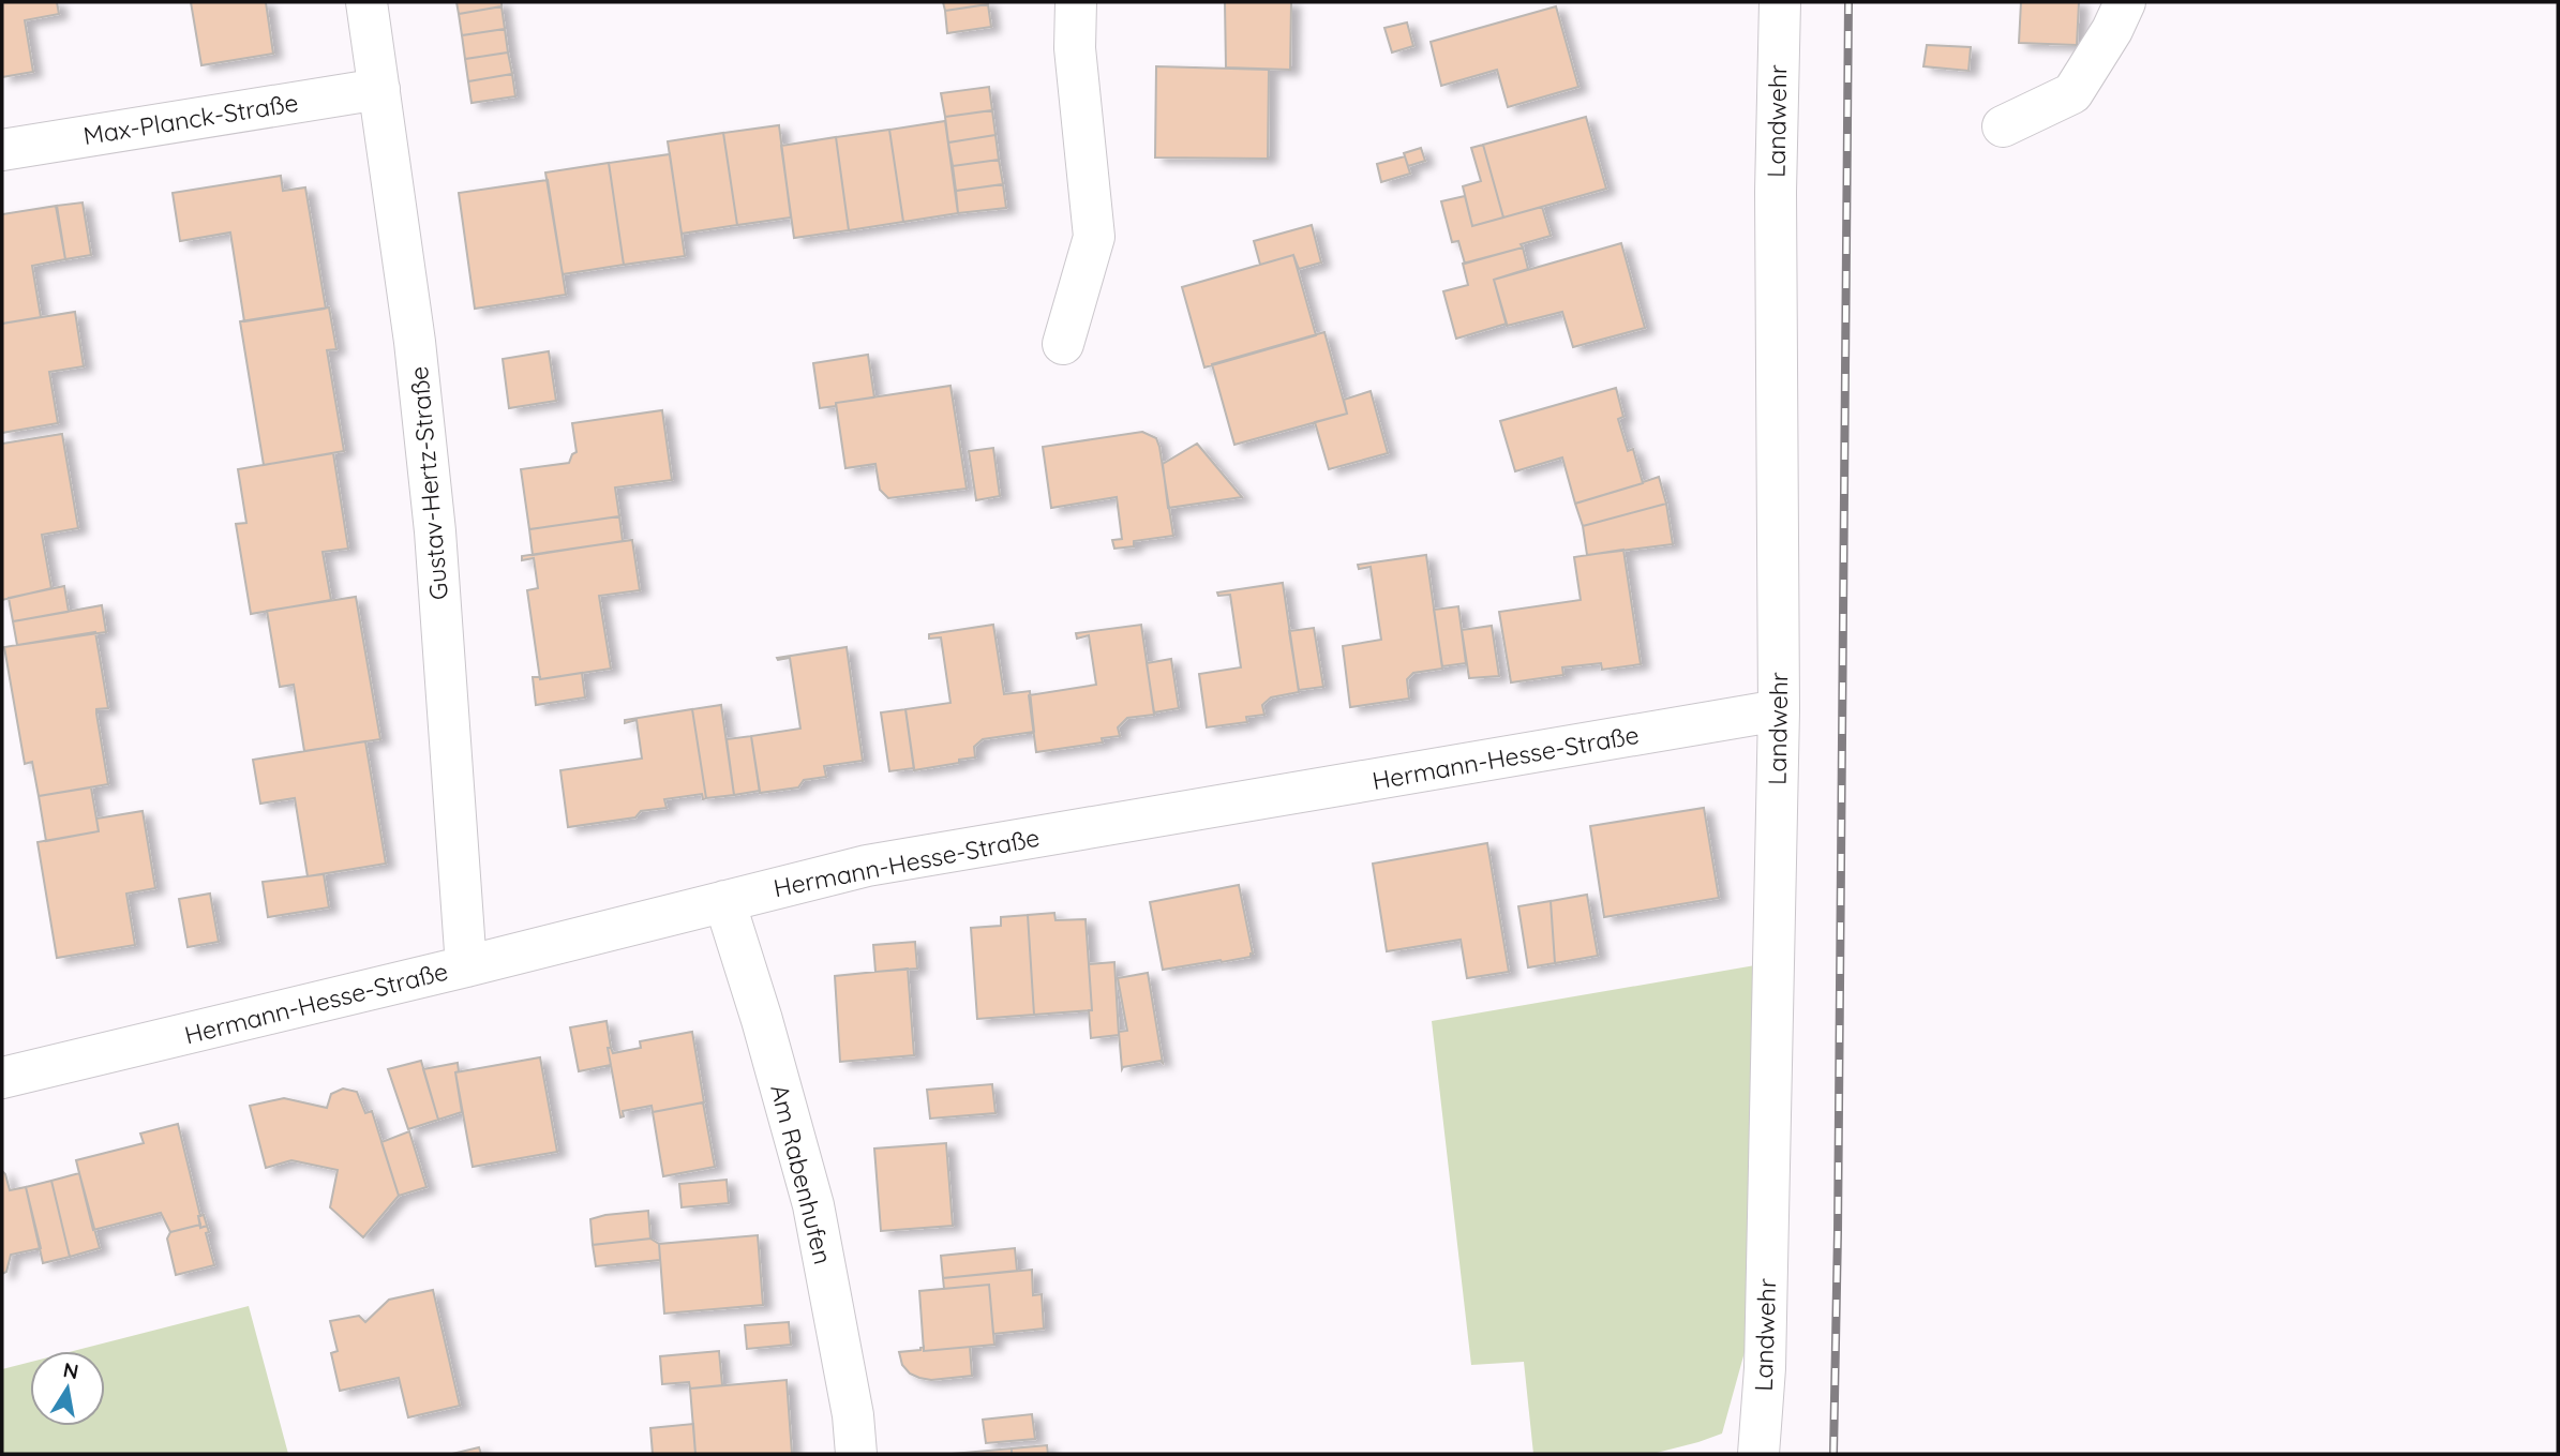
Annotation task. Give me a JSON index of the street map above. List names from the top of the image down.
{
  "streets": {
    "street": [
      "Max-Planck-Straße",
      "Landwehr",
      "Gustav-Hertz-Straße",
      "Hermann-Hesse-Straße",
      "Am Rabenhufen"
    ]
  },
  "crossings": [
    ["Max-Planck-Straße", "Gustav-Hertz-Straße"],
    ["Landwehr", "Hermann-Hesse-Straße"],
    ["Gustav-Hertz-Straße", "Hermann-Hesse-Straße"],
    ["Hermann-Hesse-Straße", "Am Rabenhufen"]
  ],
  "north": "top"
}
